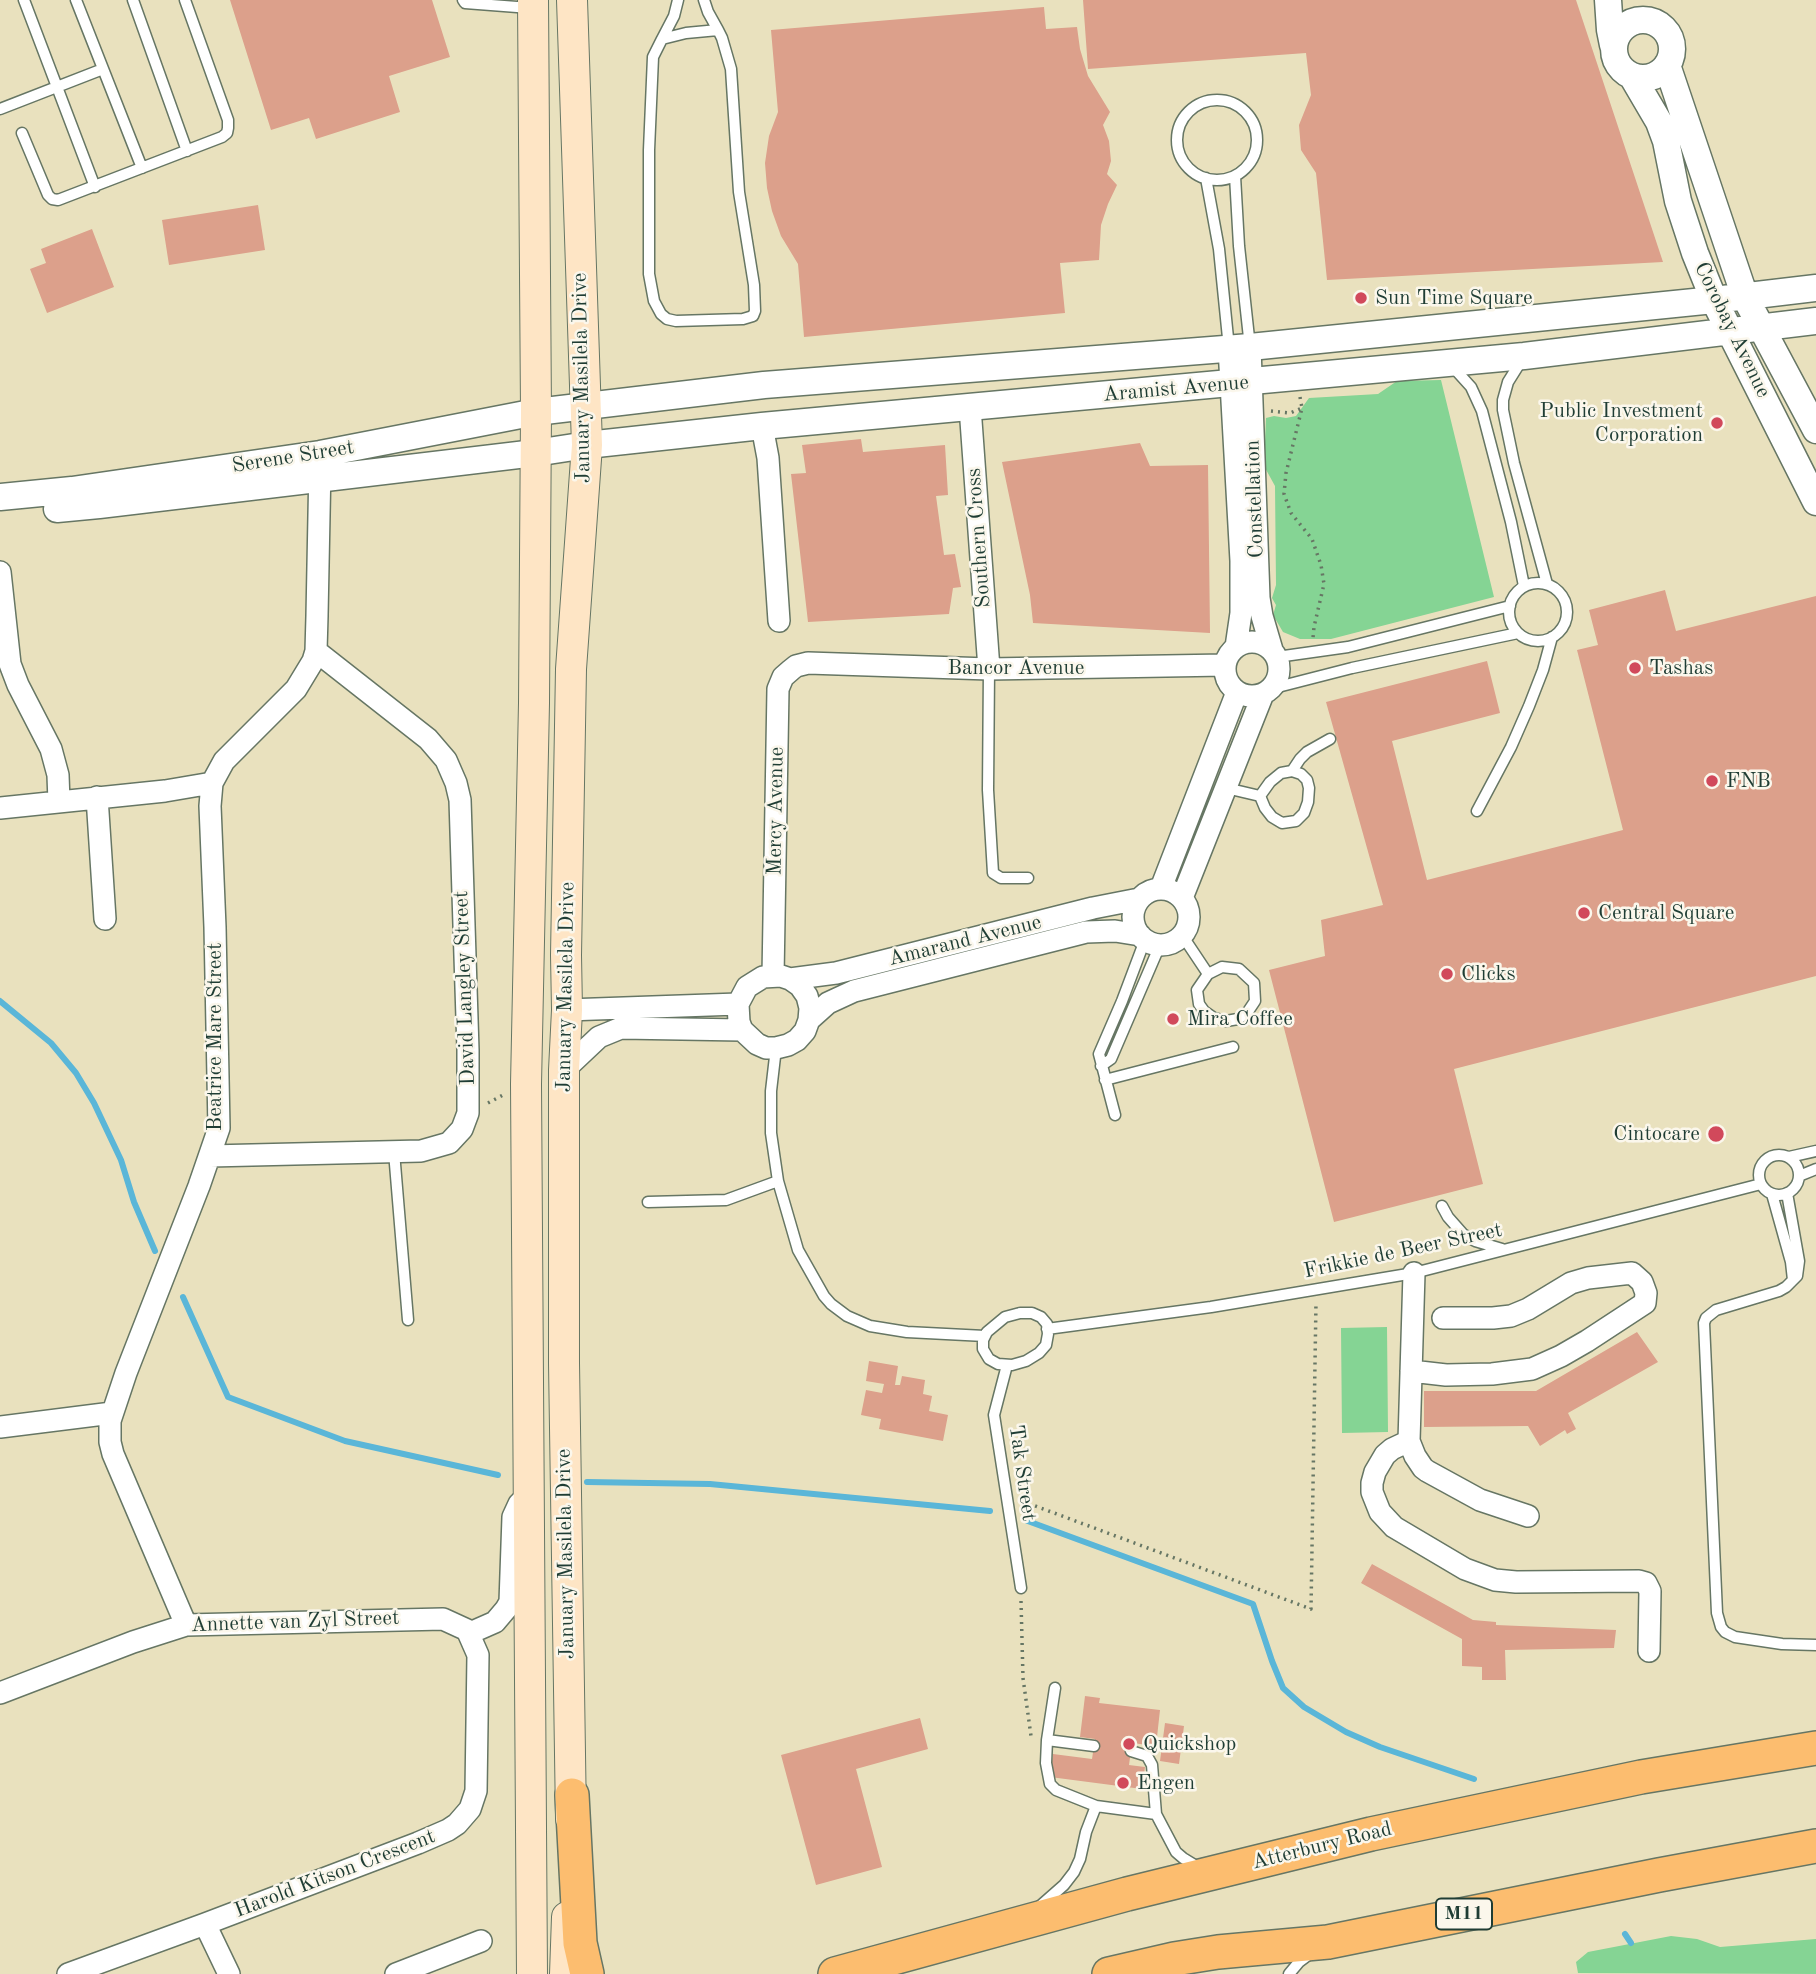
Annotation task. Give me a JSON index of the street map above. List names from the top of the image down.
{
  "streets": {
    "main road": ["January Masilela Drive", "Atterbury Road", "M11"],
    "street": [
      "Corobay Avenue",
      "Aramist Avenue",
      "Serene Street",
      "Constellation",
      "Southern Cross",
      "Bancor Avenue",
      "Mercy Avenue",
      "Amarand Avenue",
      "David Langley Street",
      "Beatrice Mare Street",
      "Annette van Zyl Street",
      "Harold Kitson Crescent"
    ],
    "lane": ["Frikkie de Beer Street", "Tak Street"]
  },
  "crossings": [
    ["Corobay Avenue", "Aramist Avenue"],
    ["January Masilela Drive", "Aramist Avenue"],
    ["January Masilela Drive", "Serene Street"],
    ["Aramist Avenue", "Serene Street"],
    ["Aramist Avenue", "Constellation"],
    ["Aramist Avenue", "Southern Cross"],
    ["Constellation", "Bancor Avenue"],
    ["Southern Cross", "Bancor Avenue"],
    ["Bancor Avenue", "Mercy Avenue"],
    ["Mercy Avenue", "Amarand Avenue"],
    ["David Langley Street", "Beatrice Mare Street"],
    ["Beatrice Mare Street", "Annette van Zyl Street"],
    ["Frikkie de Beer Street", "Tak Street"],
    ["Annette van Zyl Street", "Harold Kitson Crescent"]
  ],
  "places": [
    "Sun Time Square",
    "Public Investment Corporation",
    "Tashas",
    "FNB",
    "Central Square",
    "Clicks",
    "Mira Coffee",
    "Cintocare",
    "Quickshop",
    "Engen"
  ]
}
